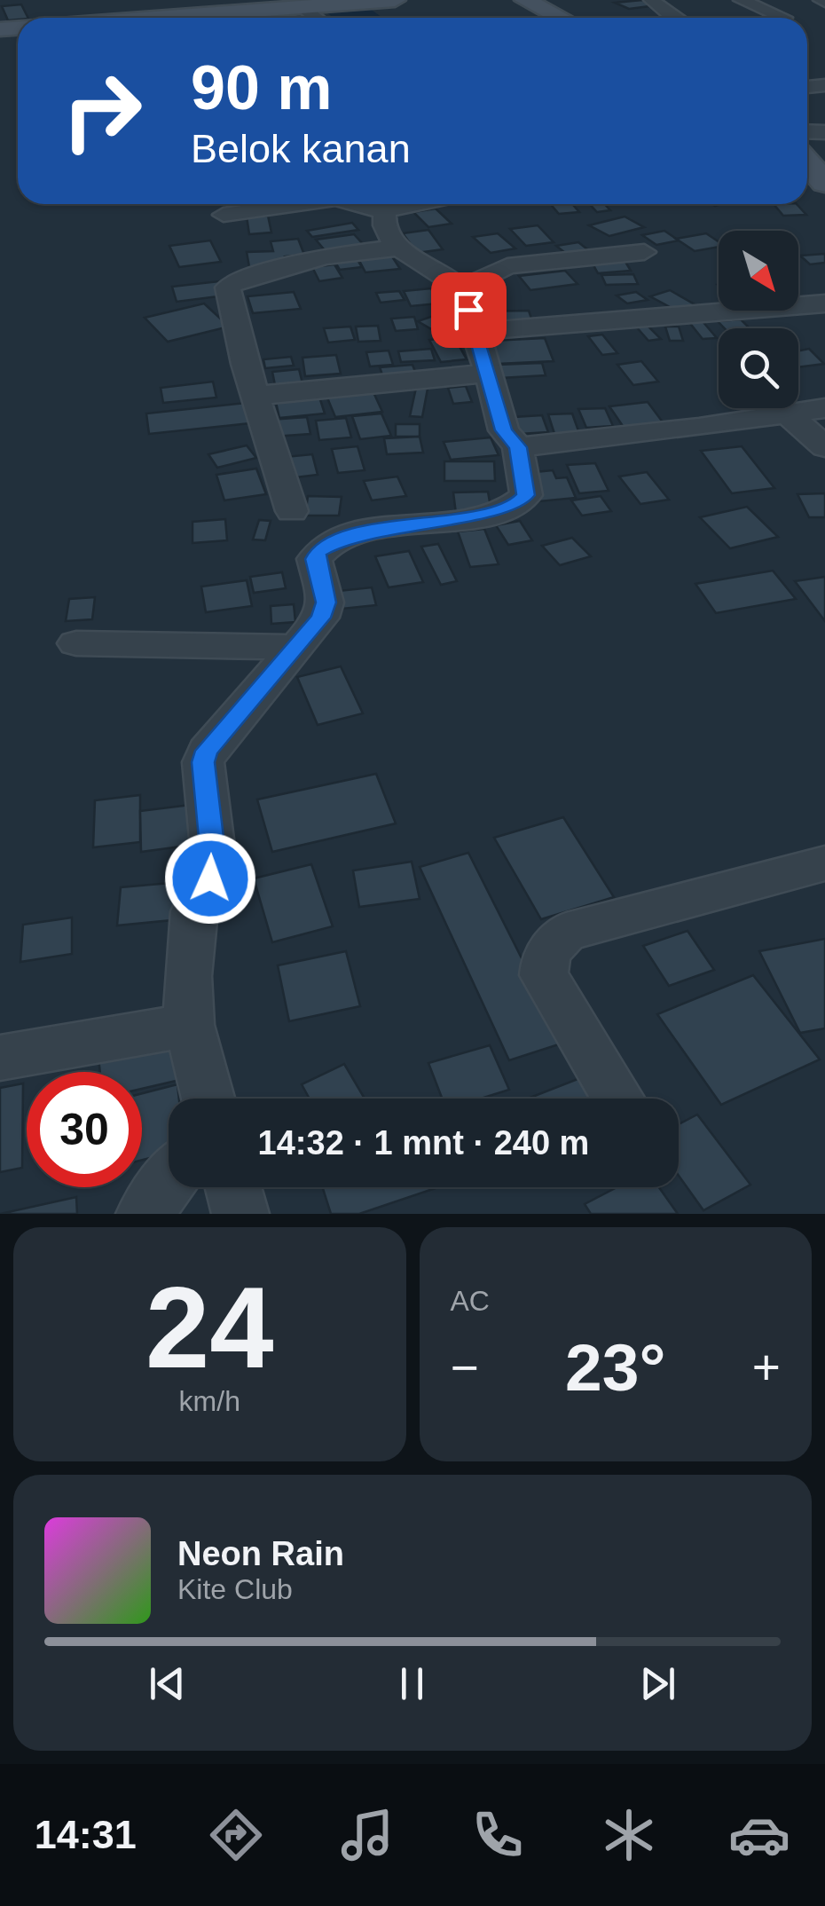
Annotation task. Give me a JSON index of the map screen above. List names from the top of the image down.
{
  "north": "bottom right",
  "page": {
    "turn": ["90 m", "Belok kanan"],
    "limit": "30",
    "trip": "14:32 · 1 mnt · 240 m",
    "tile": [
      ["24", "km/h"],
      "AC"
    ],
    "heat": ["−", "23°", "+"],
    "song": ["Neon Rain", "Kite Club"],
    "tabs": "14:31"
  }
}
